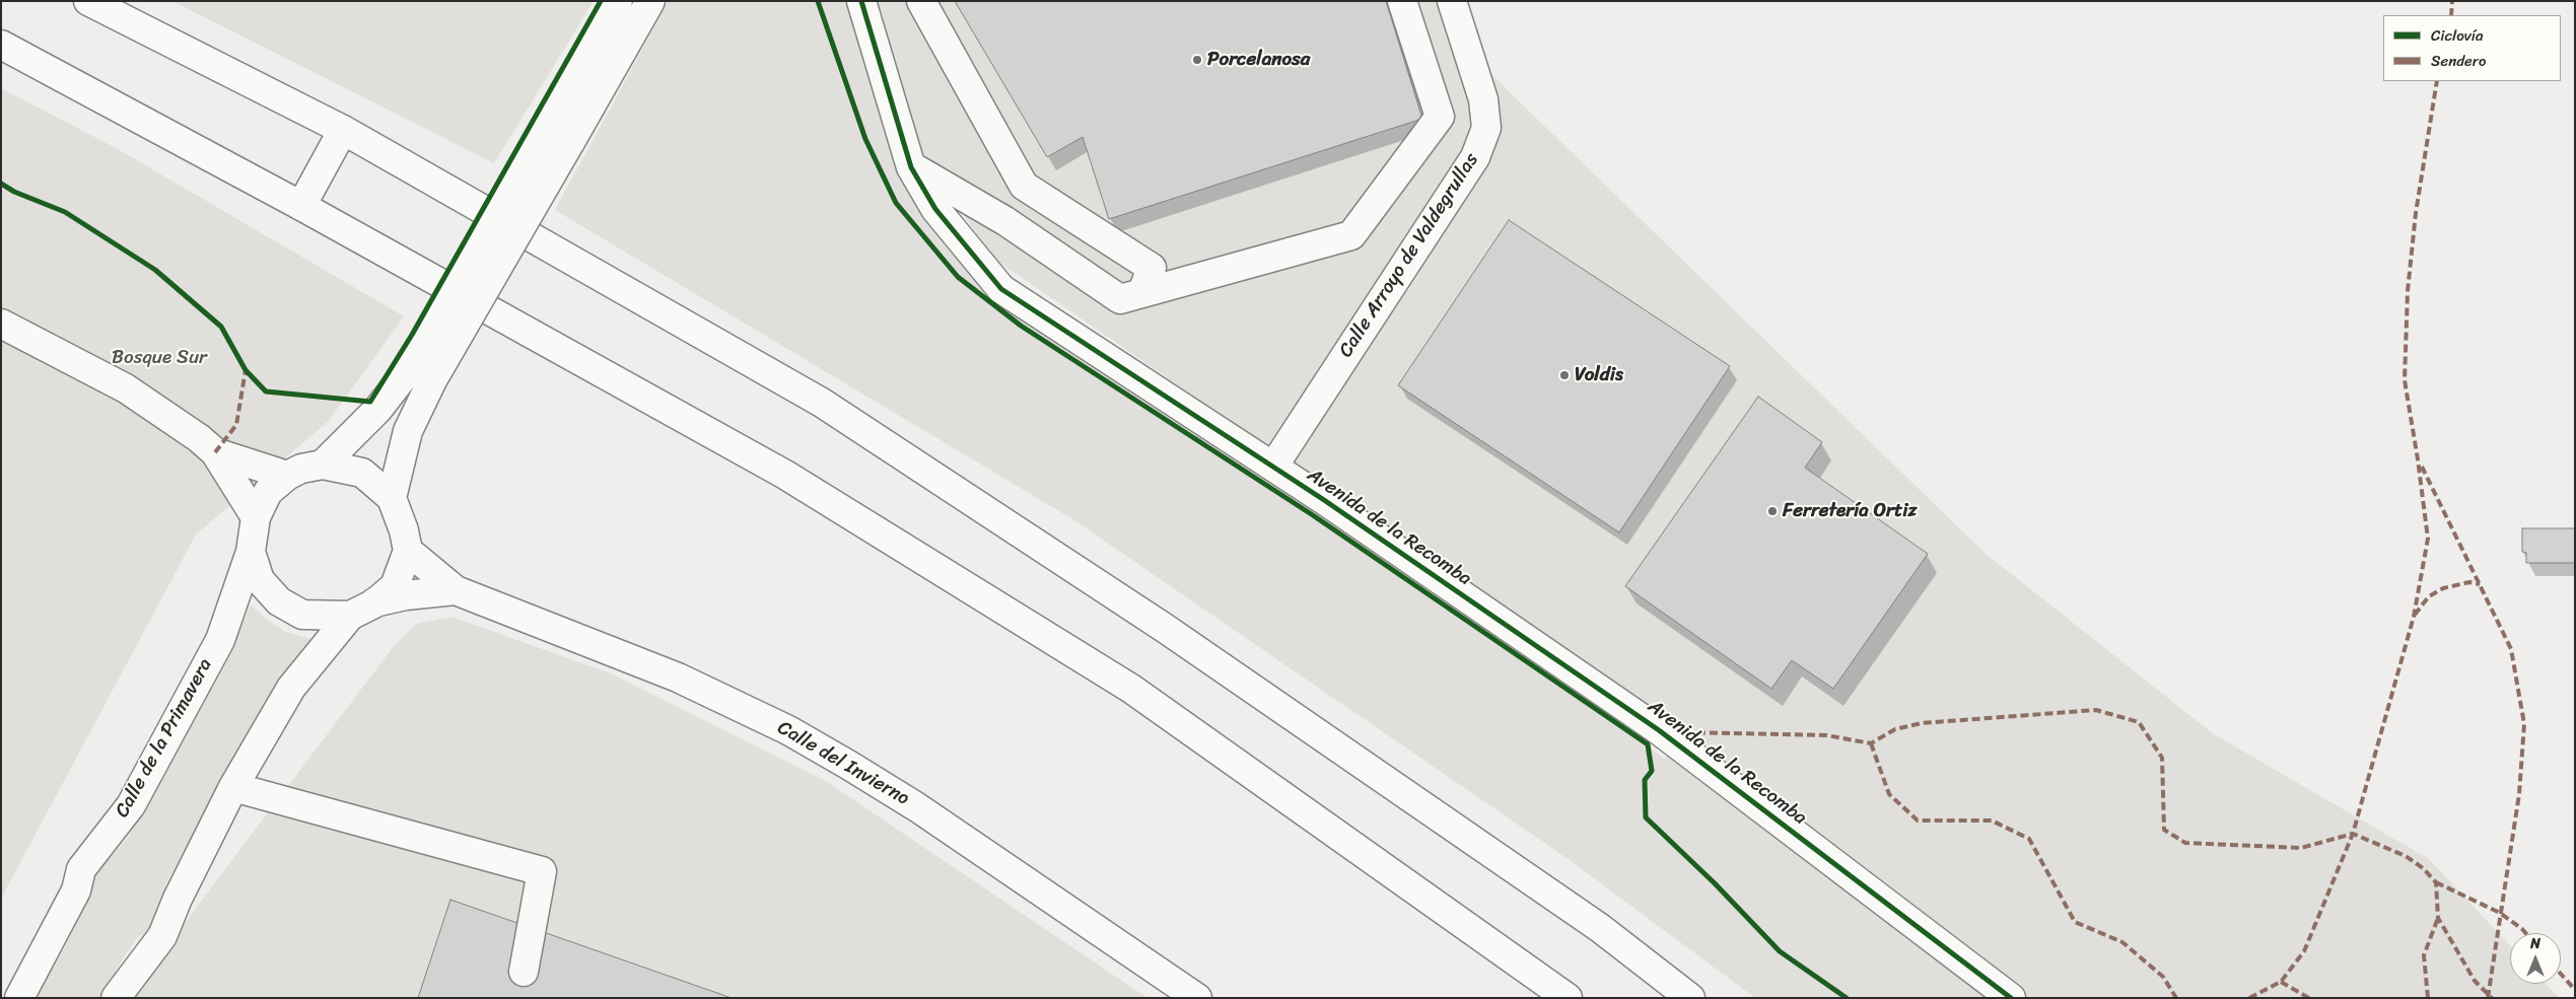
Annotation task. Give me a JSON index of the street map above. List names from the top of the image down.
{
  "streets": {
    "main road": [
      "Calle Arroyo de Valdegrullas",
      "Avenida de la Recomba",
      "Calle de la Primavera",
      "Calle del Invierno"
    ]
  },
  "crossings": [
    ["Calle Arroyo de Valdegrullas", "Avenida de la Recomba"]
  ],
  "parks": ["Bosque Sur"],
  "places": ["Porcelanosa", "Voldis", "Ferretería Ortiz"],
  "legend": ["Ciclovía", "Sendero"],
  "north": "top"
}
